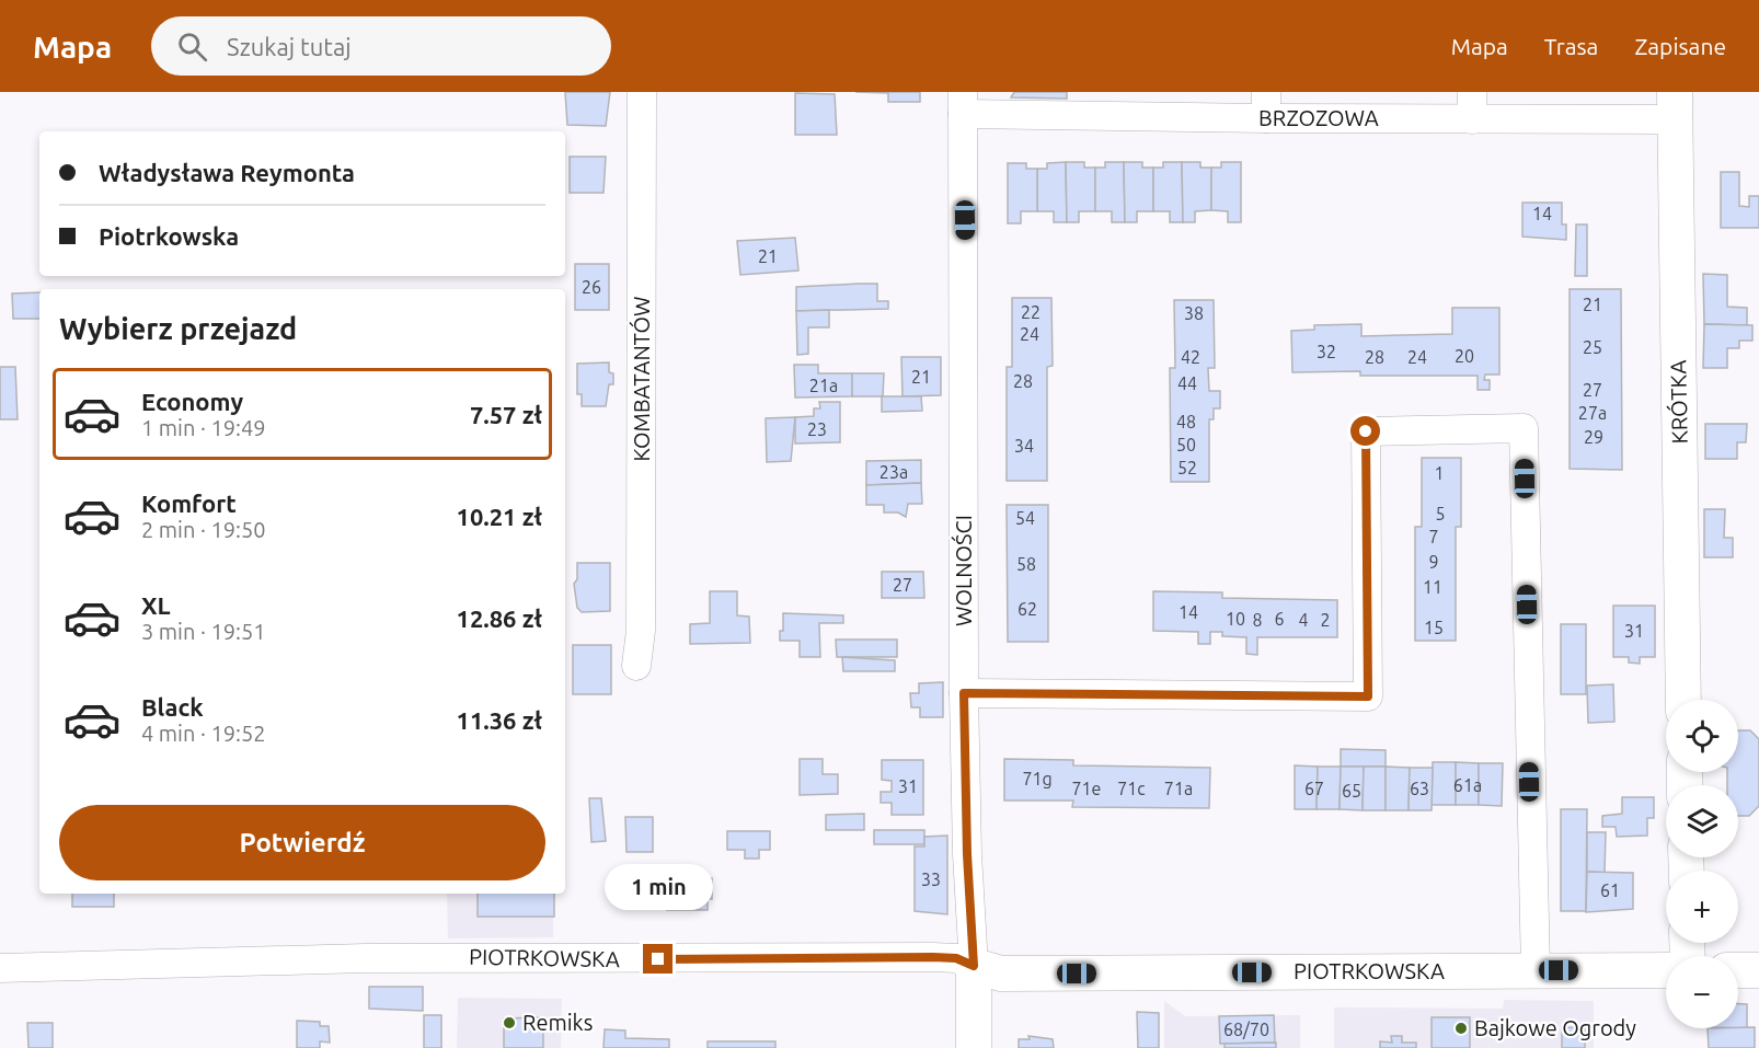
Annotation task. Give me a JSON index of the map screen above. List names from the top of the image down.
{
  "streets": {
    "street": [
      "BRZOZOWA",
      "KOMBATANTÓW",
      "KRÓTKA",
      "WOLNOŚCI",
      "PIOTRKOWSKA"
    ]
  },
  "crossings": [
    ["BRZOZOWA", "KRÓTKA"],
    ["BRZOZOWA", "WOLNOŚCI"],
    ["WOLNOŚCI", "PIOTRKOWSKA"]
  ],
  "places": ["Remiks", "Bajkowe Ogrody"],
  "house_numbers": [
    "14",
    "21",
    "26",
    "21",
    "22",
    "38",
    "24",
    "25",
    "32",
    "20",
    "42",
    "28",
    "24",
    "21",
    "28",
    "44",
    "21a",
    "27",
    "27a",
    "48",
    "23",
    "29",
    "50",
    "34",
    "52",
    "23a",
    "1",
    "5",
    "54",
    "7",
    "9",
    "58",
    "27",
    "11",
    "62",
    "14",
    "10",
    "6",
    "8",
    "4",
    "2",
    "15",
    "31",
    "71g",
    "61a",
    "31",
    "71e",
    "71c",
    "71a",
    "67",
    "63",
    "65",
    "33",
    "61",
    "68/70"
  ],
  "page": {
    "header": "Mapa",
    "search": "Szukaj tutaj",
    "nav": ["Mapa", "Trasa", "Zapisane"],
    "banner": ["Władysława Reymonta", "Piotrkowska"],
    "heading": "Wybierz przejazd",
    "list": [
      {
        "name": "Economy",
        "note": "1 min · 19:49",
        "value": "7.57 zł"
      },
      {
        "name": "Komfort",
        "note": "2 min · 19:50",
        "value": "10.21 zł"
      },
      {
        "name": "XL",
        "note": "3 min · 19:51",
        "value": "12.86 zł"
      },
      {
        "name": "Black",
        "note": "4 min · 19:52",
        "value": "11.36 zł"
      }
    ],
    "map_buttons": ["+", "−"],
    "buttons": "Potwierdź",
    "bubble": "1 min"
  }
}
